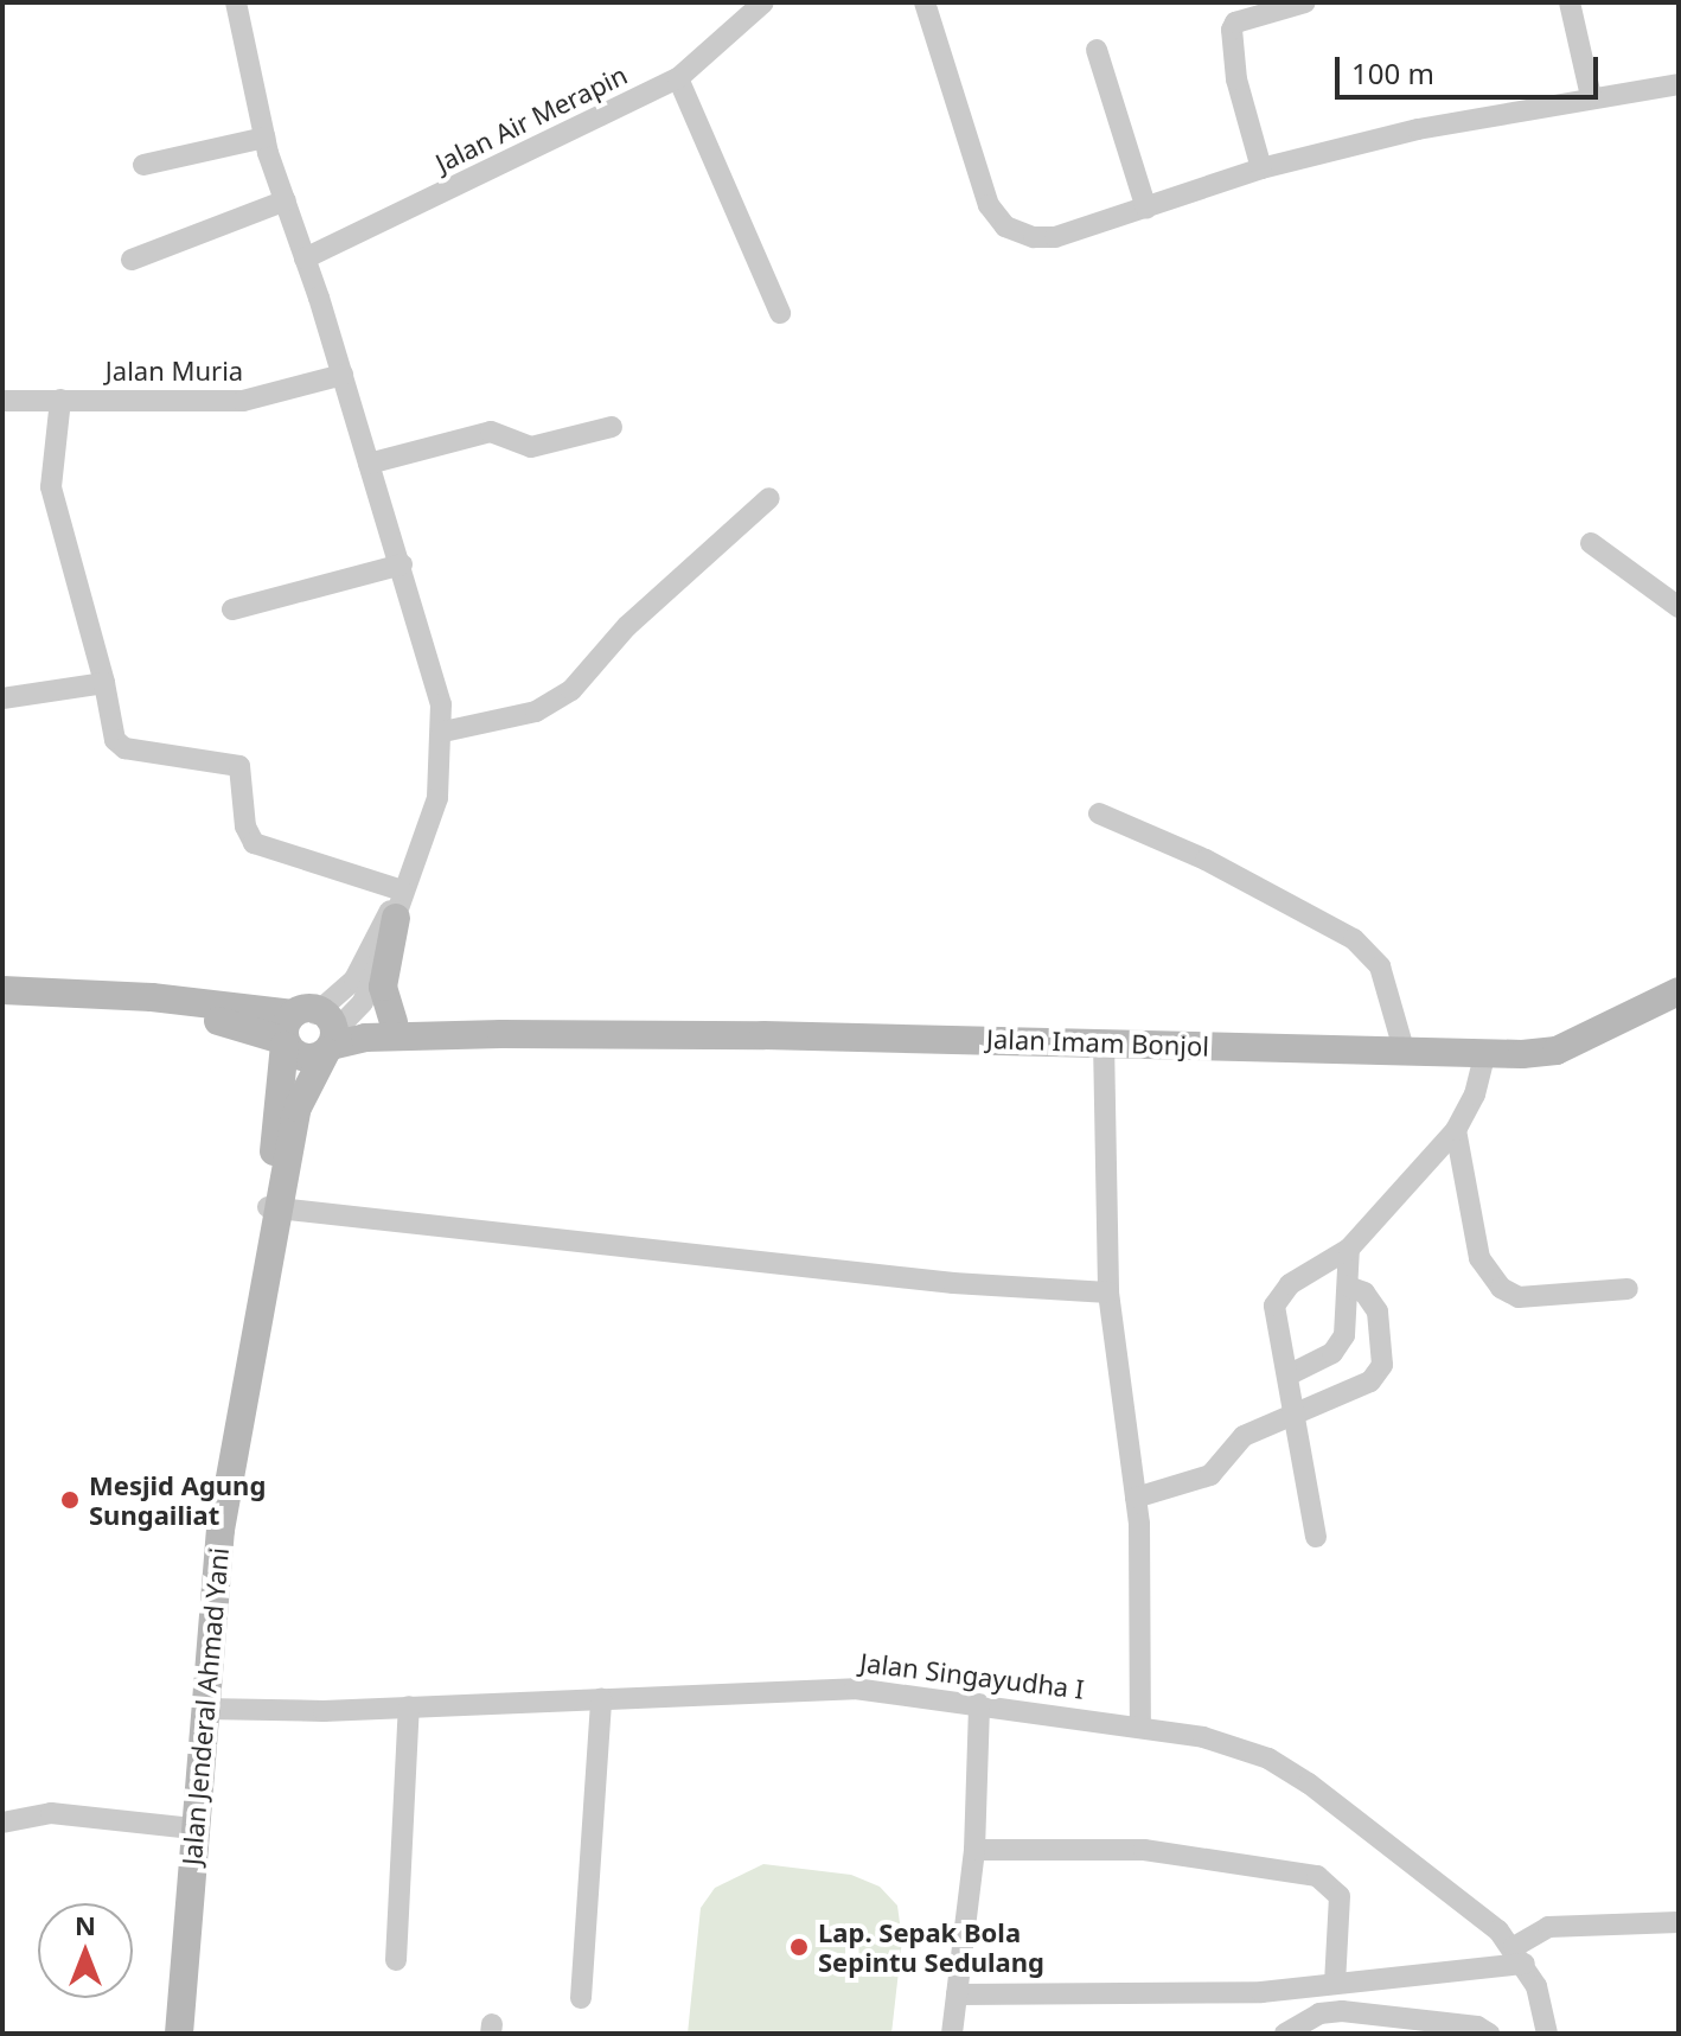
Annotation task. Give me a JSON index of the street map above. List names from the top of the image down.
{
  "streets": {
    "main road": ["Jalan Imam Bonjol", "Jalan Jenderal Ahmad Yani"],
    "street": ["Jalan Air Merapin", "Jalan Muria", "Jalan Singayudha I"]
  },
  "crossings": [
    ["Jalan Imam Bonjol", "Jalan Jenderal Ahmad Yani"],
    ["Jalan Singayudha I", "Jalan Jenderal Ahmad Yani"]
  ],
  "places": ["Mesjid Agung Sungailiat", "Lap. Sepak Bola Sepintu Sedulang"],
  "scale_bar": "100 m",
  "north": "top"
}
